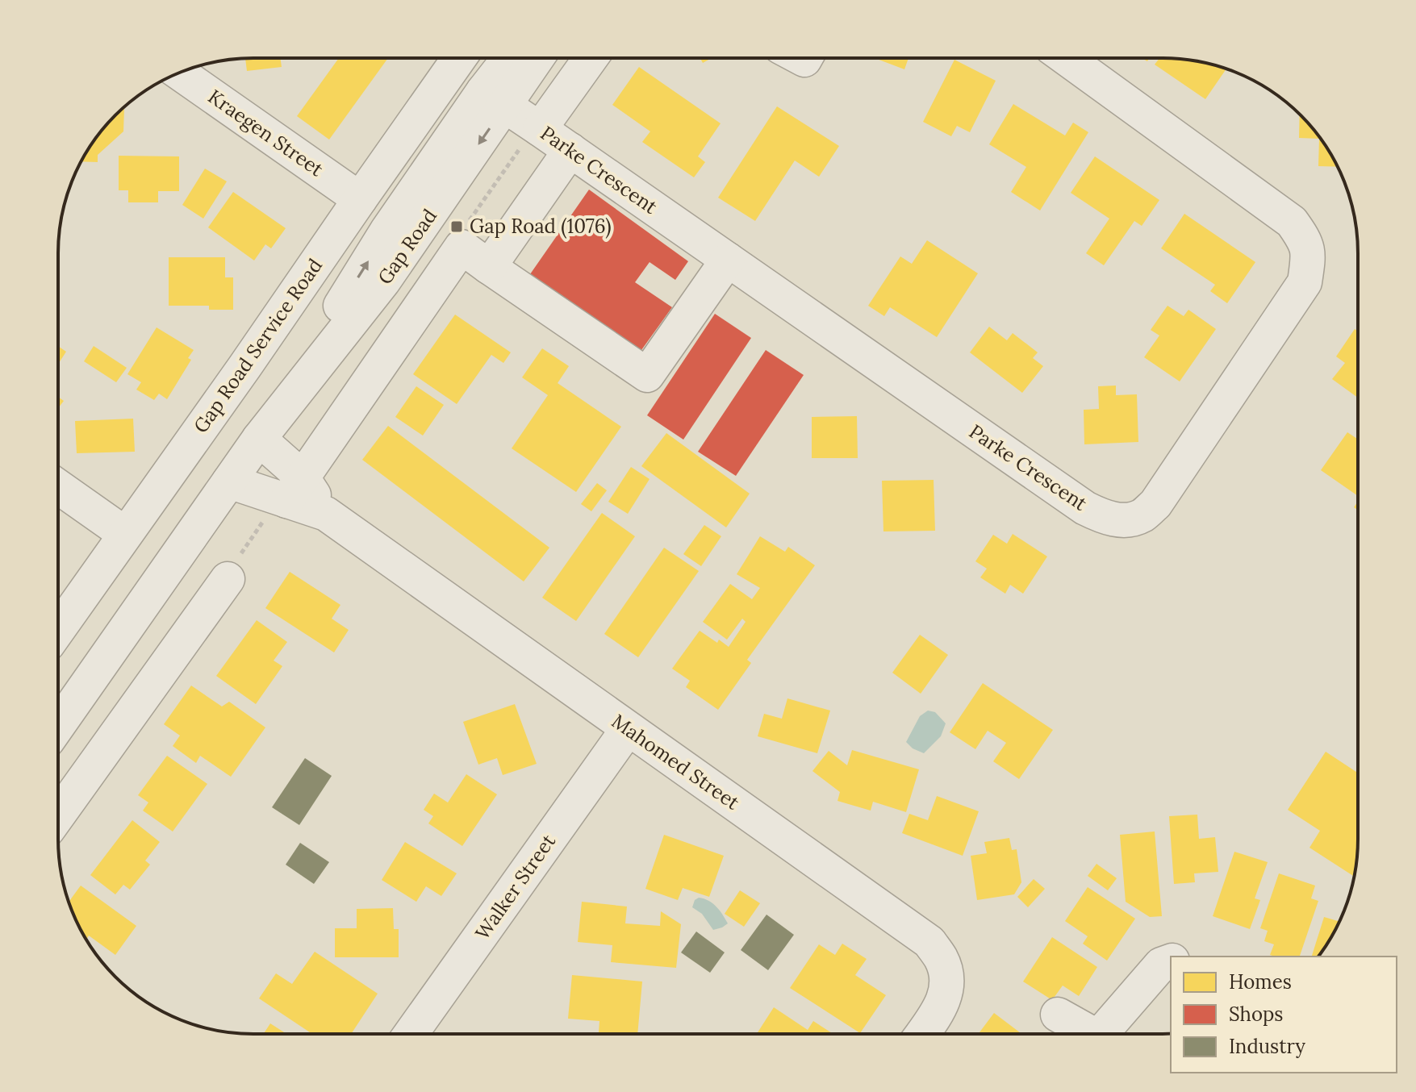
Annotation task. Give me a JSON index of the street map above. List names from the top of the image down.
{
  "streets": {
    "street": [
      "Kraegen Street",
      "Parke Crescent",
      "Gap Road",
      "Gap Road Service Road",
      "Mahomed Street",
      "Walker Street"
    ]
  },
  "crossings": [
    ["Kraegen Street", "Gap Road Service Road"],
    ["Parke Crescent", "Gap Road"],
    ["Gap Road", "Mahomed Street"],
    ["Mahomed Street", "Walker Street"]
  ],
  "places": {
    "transit": ["Gap Road (1076)"]
  },
  "legend": ["Homes", "Shops", "Industry"]
}
